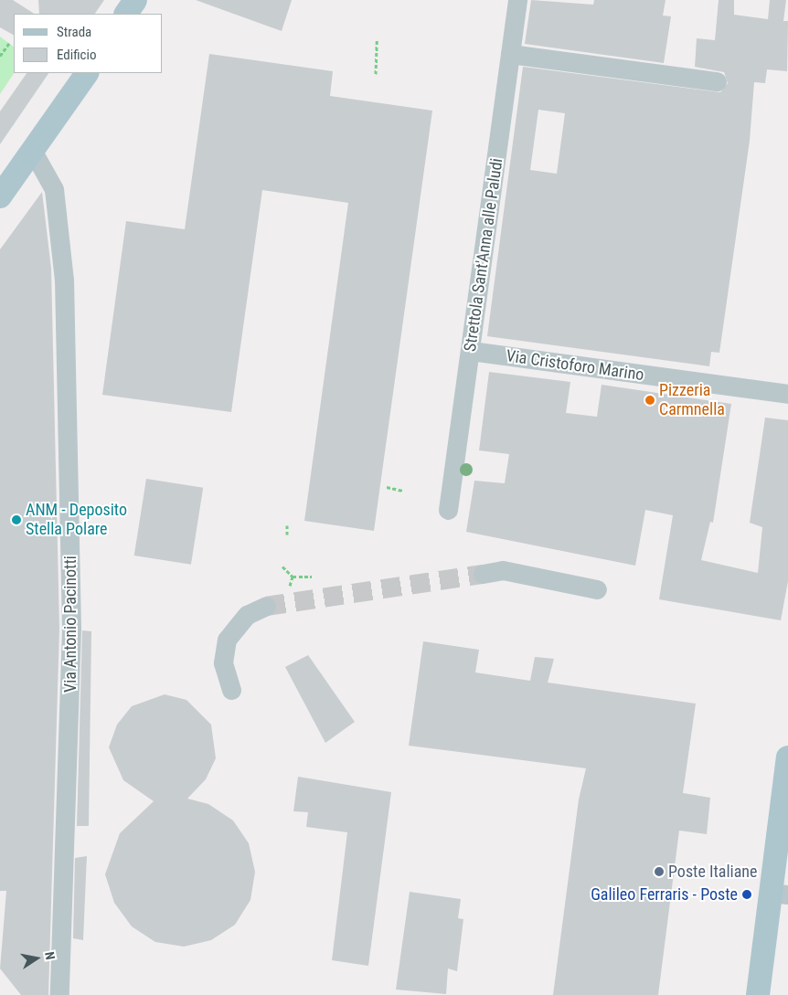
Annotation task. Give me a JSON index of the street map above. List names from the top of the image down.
{
  "streets": {
    "street": ["Strettola Sant'Anna alle Paludi", "Via Cristoforo Marino", "Via Antonio Pacinotti"]
  },
  "crossings": [
    ["Strettola Sant'Anna alle Paludi", "Via Cristoforo Marino"]
  ],
  "places": [
    "Pizzeria Carmnella",
    "ANM - Deposito Stella Polare",
    "Poste Italiane",
    "Galileo Ferraris - Poste"
  ],
  "legend": ["Strada", "Edificio"],
  "north": "right"
}
